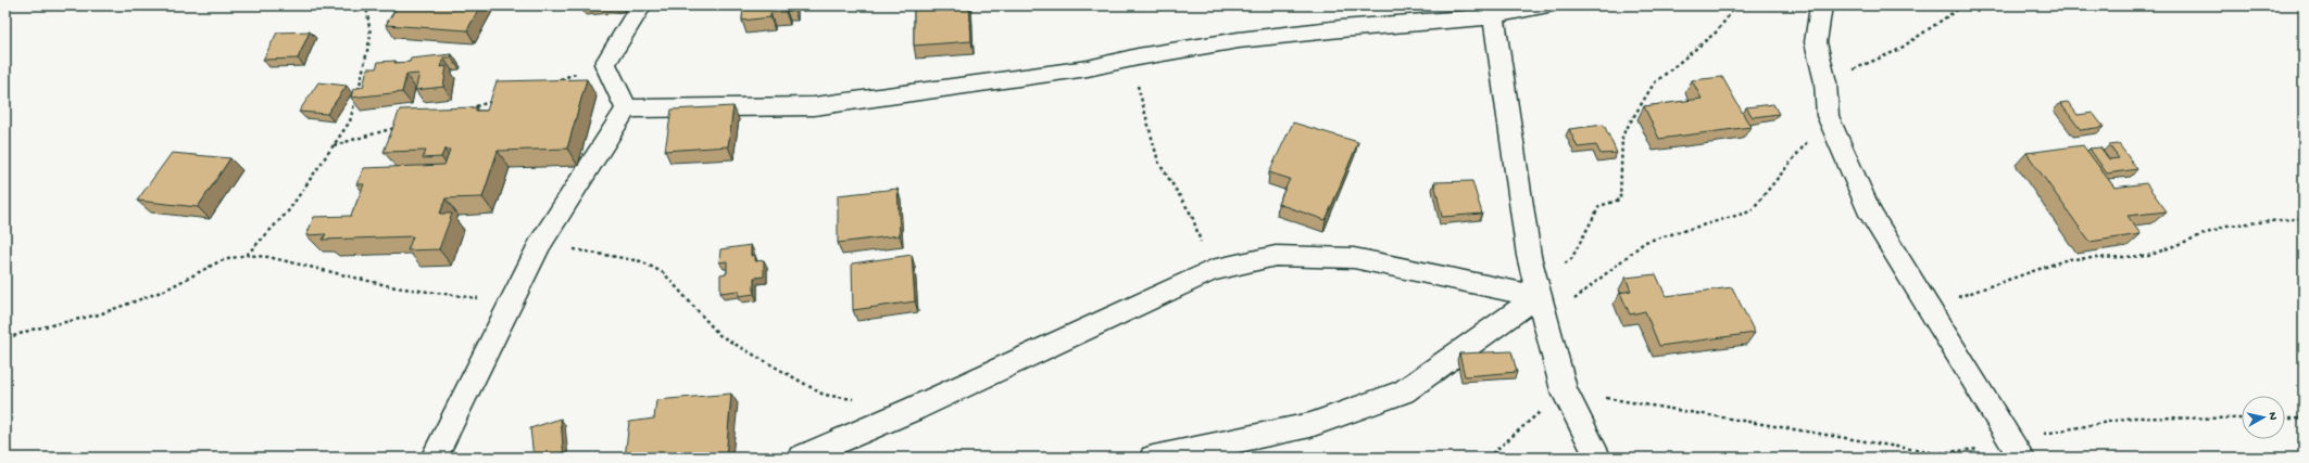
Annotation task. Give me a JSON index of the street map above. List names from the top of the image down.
{
  "north": "right"
}
